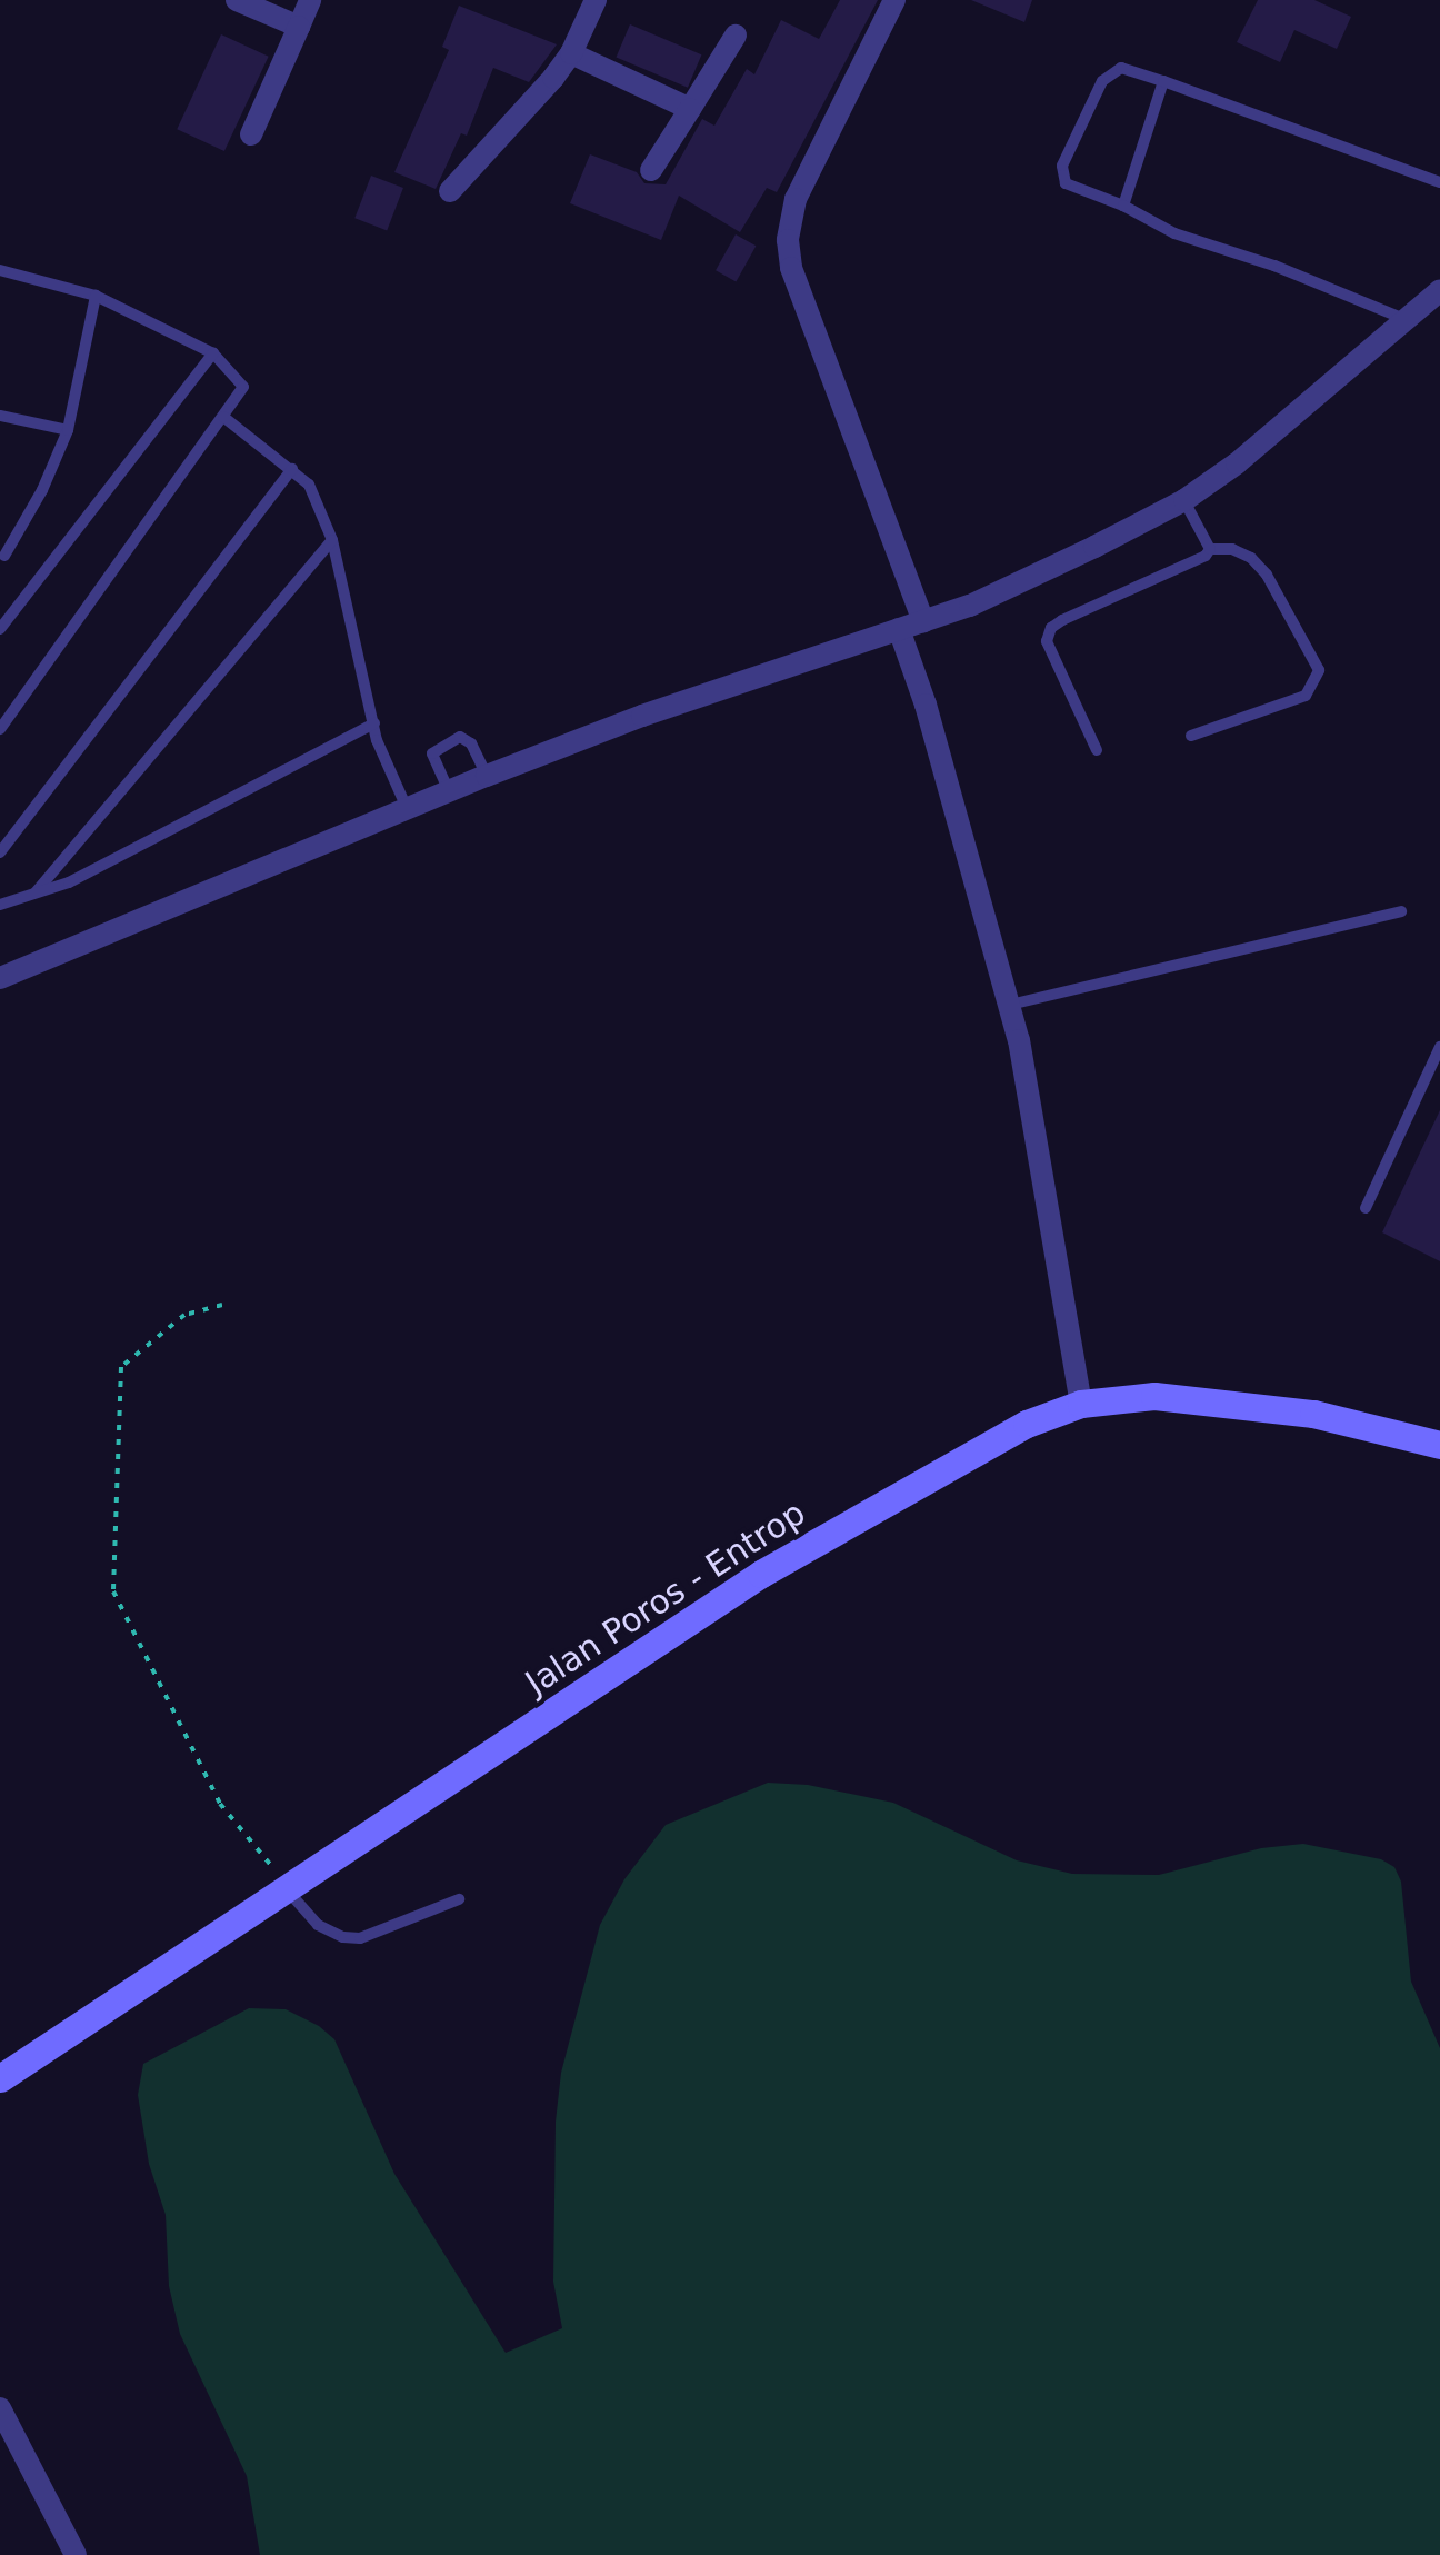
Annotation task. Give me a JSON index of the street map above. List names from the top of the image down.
{
  "streets": {
    "main road": ["Jalan Poros - Entrop"]
  }
}
